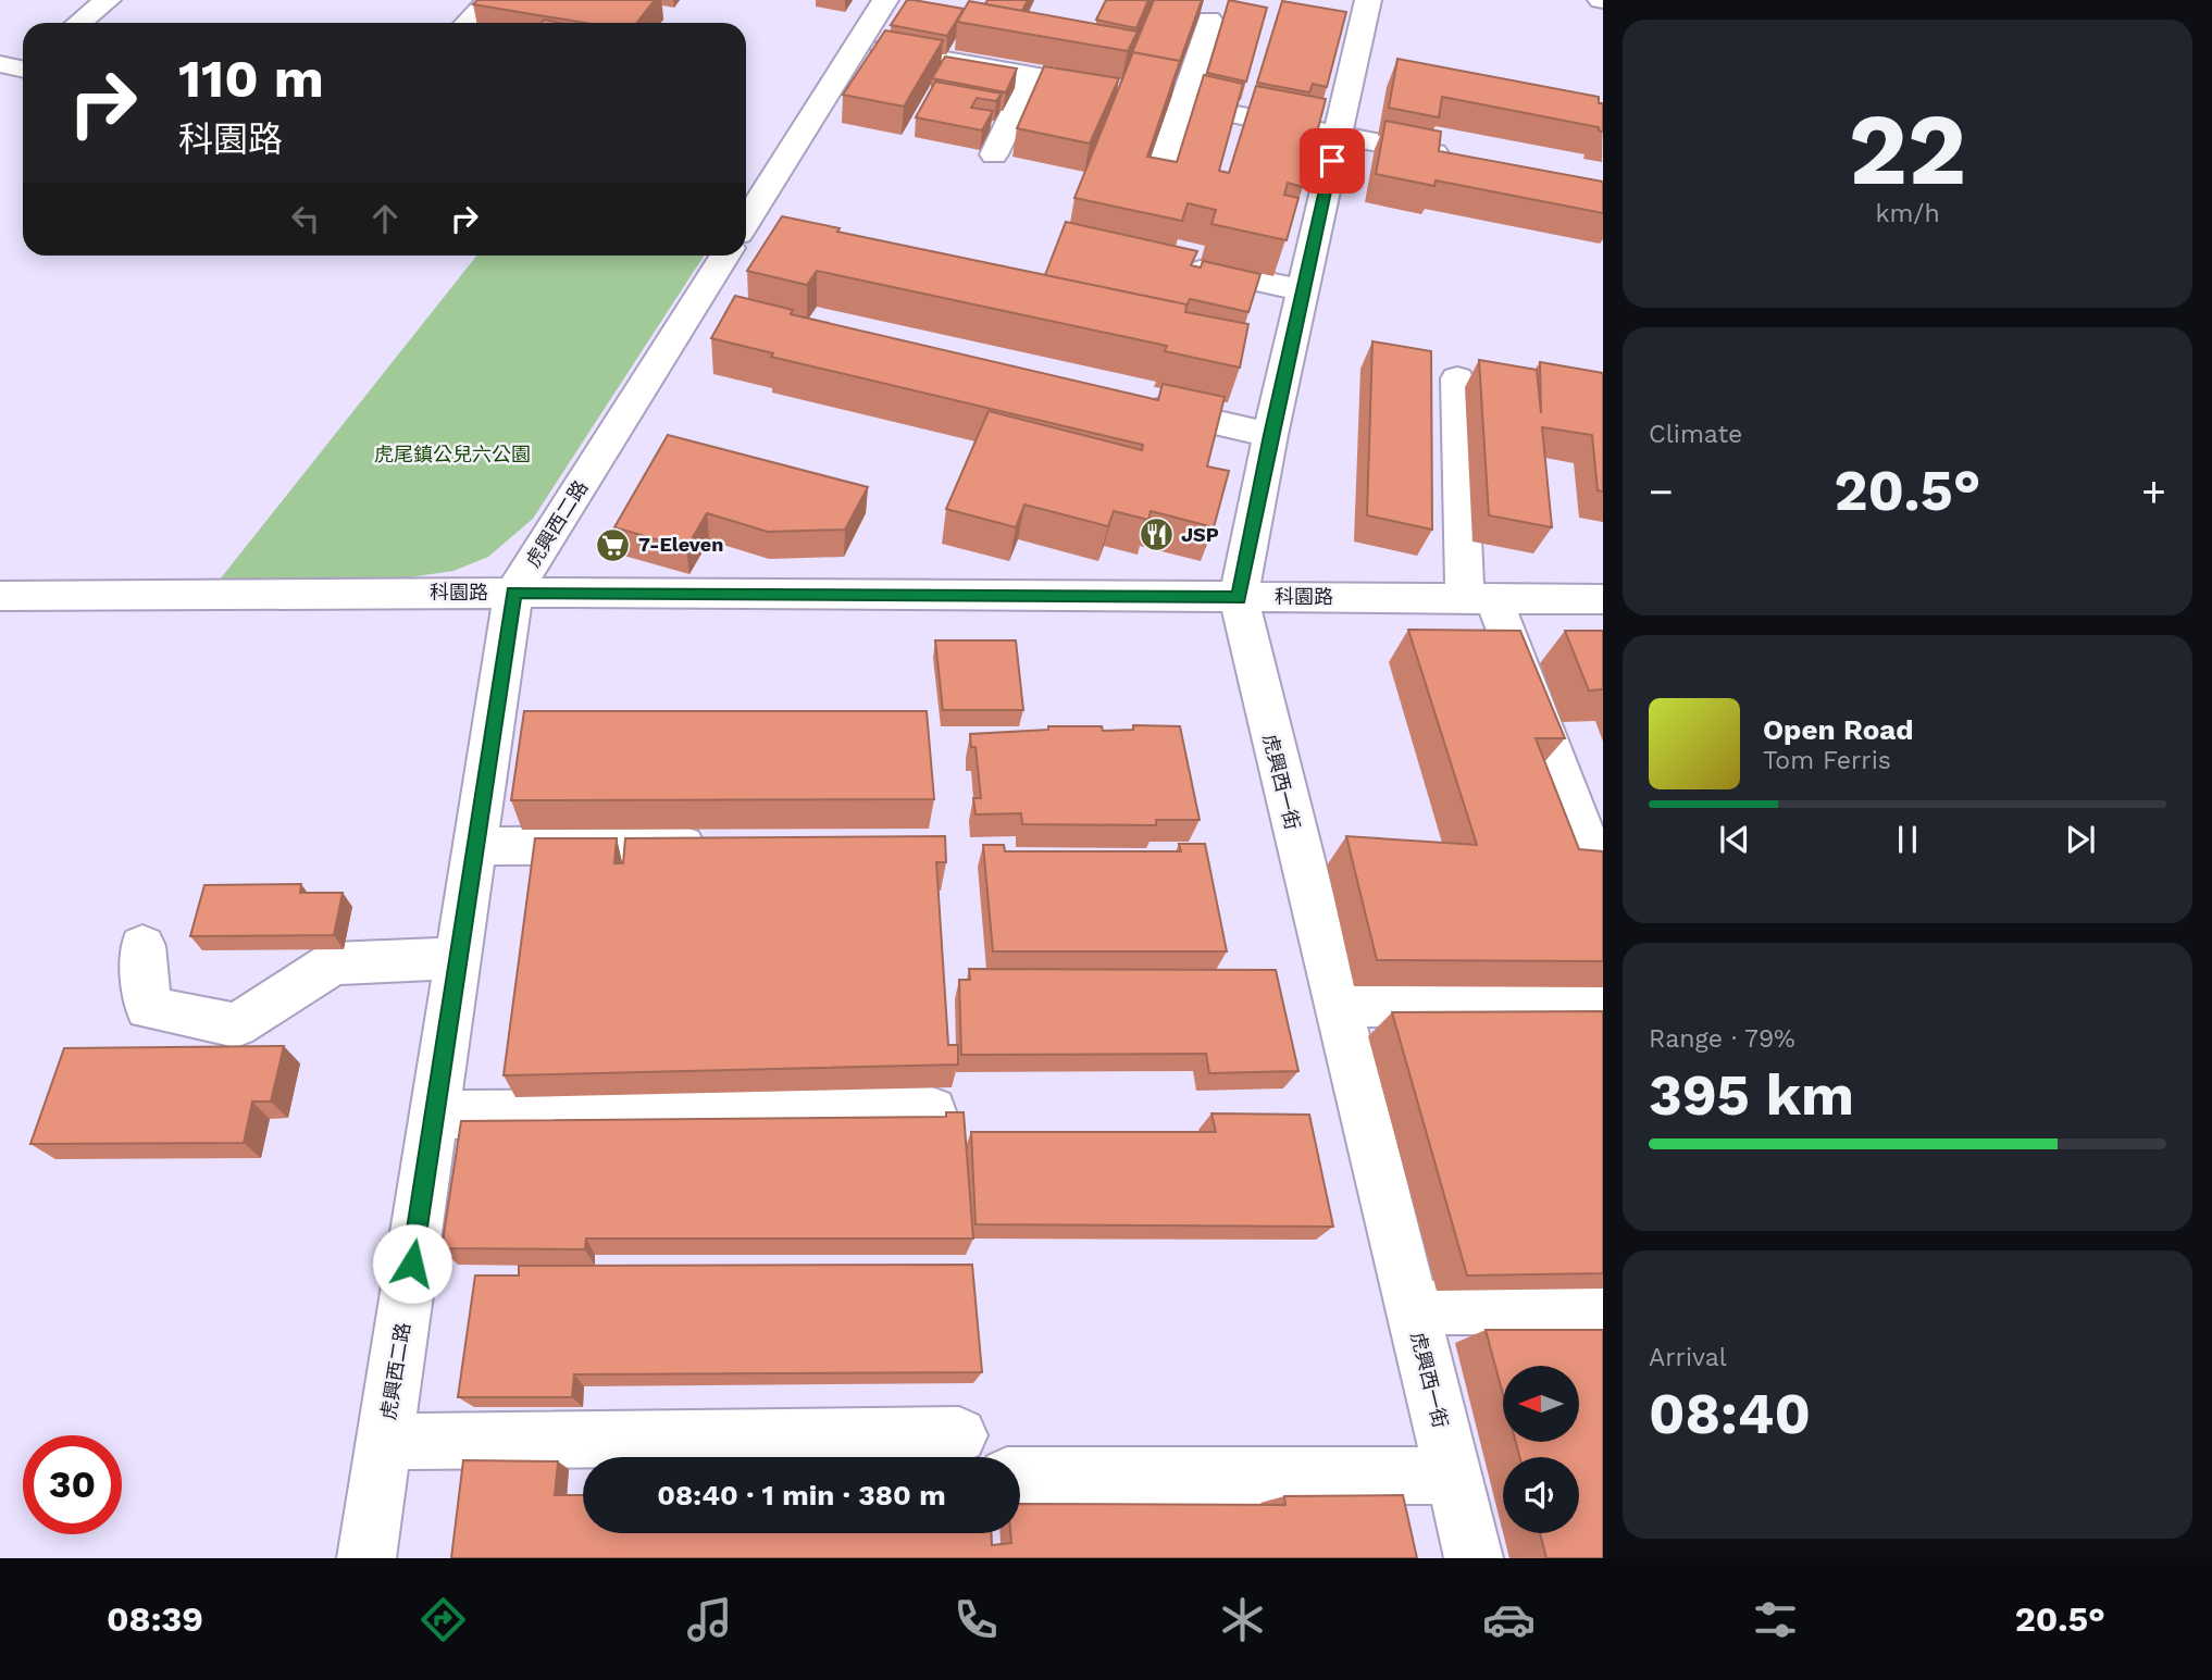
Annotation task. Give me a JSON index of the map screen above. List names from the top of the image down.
{
  "streets": {
    "street": ["虎興西二路", "科園路", "虎興西一街"]
  },
  "crossings": [
    ["虎興西二路", "科園路"],
    ["科園路", "虎興西一街"]
  ],
  "parks": ["虎尾鎮公兒六公園"],
  "places": {
    "restaurant": ["JSP"],
    "supermarket": ["7-Eleven"]
  },
  "north": "left",
  "page": {
    "tile": [
      ["22", "km/h"],
      "Climate",
      ["Range · 79%", "395 km"],
      ["Arrival", "08:40"]
    ],
    "turn": ["110 m", "科園路"],
    "heat": ["−", "20.5°", "+"],
    "song": ["Open Road", "Tom Ferris"],
    "limit": "30",
    "trip": "08:40 · 1 min · 380 m",
    "tabs": ["08:39", "20.5°"]
  }
}
